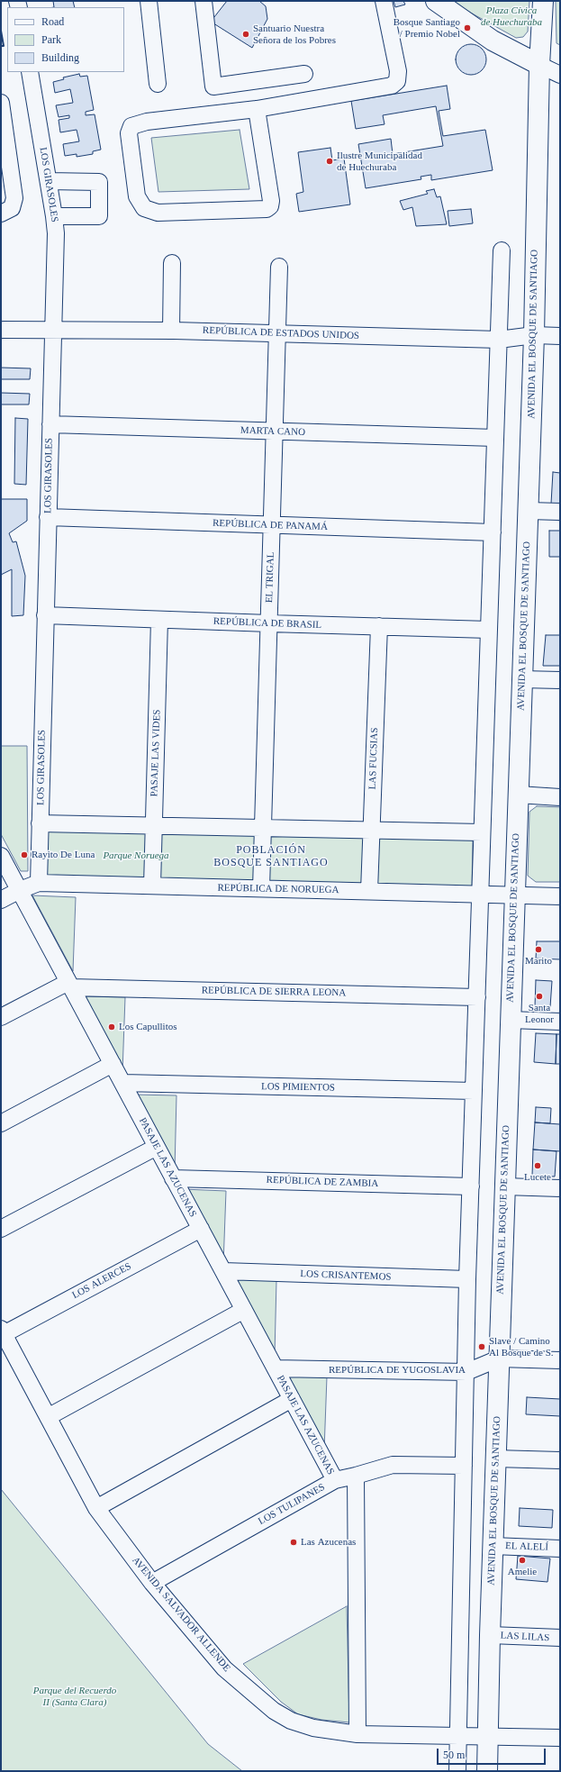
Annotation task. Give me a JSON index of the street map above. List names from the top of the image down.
{
  "streets": {
    "main road": ["AVENIDA EL BOSQUE DE SANTIAGO"],
    "street": [
      "LOS GIRASOLES",
      "REPÚBLICA DE ESTADOS UNIDOS",
      "MARTA CANO",
      "REPÚBLICA DE PANAMÁ",
      "EL TRIGAL",
      "REPÚBLICA DE BRASIL",
      "PASAJE LAS VIDES",
      "LAS FUCSIAS",
      "REPÚBLICA DE NORUEGA",
      "REPÚBLICA DE SIERRA LEONA",
      "LOS PIMIENTOS",
      "PASAJE LAS AZUCENAS",
      "REPÚBLICA DE ZAMBIA",
      "LOS CRISANTEMOS",
      "LOS ALERCES",
      "REPÚBLICA DE YUGOSLAVIA",
      "LOS TULIPANES",
      "EL ALELÍ",
      "AVENIDA SALVADOR ALLENDE",
      "LAS LILAS"
    ]
  },
  "crossings": [
    ["LOS GIRASOLES", "REPÚBLICA DE ESTADOS UNIDOS"],
    ["LOS GIRASOLES", "MARTA CANO"],
    ["LOS GIRASOLES", "REPÚBLICA DE PANAMÁ"],
    ["LOS GIRASOLES", "REPÚBLICA DE BRASIL"],
    ["LOS GIRASOLES", "REPÚBLICA DE NORUEGA"],
    ["REPÚBLICA DE ESTADOS UNIDOS", "AVENIDA EL BOSQUE DE SANTIAGO"],
    ["REPÚBLICA DE ESTADOS UNIDOS", "EL TRIGAL"],
    ["AVENIDA EL BOSQUE DE SANTIAGO", "REPÚBLICA DE NORUEGA"],
    ["AVENIDA EL BOSQUE DE SANTIAGO", "REPÚBLICA DE YUGOSLAVIA"],
    ["AVENIDA EL BOSQUE DE SANTIAGO", "EL ALELÍ"],
    ["AVENIDA EL BOSQUE DE SANTIAGO", "AVENIDA SALVADOR ALLENDE"],
    ["AVENIDA EL BOSQUE DE SANTIAGO", "LAS LILAS"],
    ["MARTA CANO", "EL TRIGAL"],
    ["REPÚBLICA DE PANAMÁ", "EL TRIGAL"],
    ["EL TRIGAL", "REPÚBLICA DE BRASIL"],
    ["EL TRIGAL", "REPÚBLICA DE NORUEGA"],
    ["REPÚBLICA DE BRASIL", "PASAJE LAS VIDES"],
    ["REPÚBLICA DE BRASIL", "LAS FUCSIAS"],
    ["PASAJE LAS VIDES", "REPÚBLICA DE NORUEGA"],
    ["LAS FUCSIAS", "REPÚBLICA DE NORUEGA"],
    ["REPÚBLICA DE NORUEGA", "PASAJE LAS AZUCENAS"],
    ["REPÚBLICA DE SIERRA LEONA", "PASAJE LAS AZUCENAS"],
    ["LOS PIMIENTOS", "PASAJE LAS AZUCENAS"],
    ["PASAJE LAS AZUCENAS", "REPÚBLICA DE ZAMBIA"],
    ["PASAJE LAS AZUCENAS", "LOS CRISANTEMOS"],
    ["PASAJE LAS AZUCENAS", "LOS ALERCES"],
    ["PASAJE LAS AZUCENAS", "REPÚBLICA DE YUGOSLAVIA"],
    ["PASAJE LAS AZUCENAS", "LOS TULIPANES"],
    ["LOS ALERCES", "AVENIDA SALVADOR ALLENDE"],
    ["LOS TULIPANES", "AVENIDA SALVADOR ALLENDE"]
  ],
  "districts": ["POBLACIÓN BOSQUE SANTIAGO"],
  "parks": ["Plaza Cívica de Huechuraba", "Parque Noruega", "Parque del Recuerdo II (Santa Clara)"],
  "places": [
    "Bosque Santiago / Premio Nobel",
    "Santuario Nuestra Señora de los Pobres",
    "Ilustre Municipalidad de Huechuraba",
    "Rayito De Luna",
    "Marito",
    "Santa Leonor",
    "Los Capullitos",
    "Lucete",
    "Slave / Camino Al Bosque de S.",
    "Las Azucenas",
    "Amelie"
  ],
  "legend": ["Road", "Park", "Building"],
  "scale_bar": "50 m"
}
